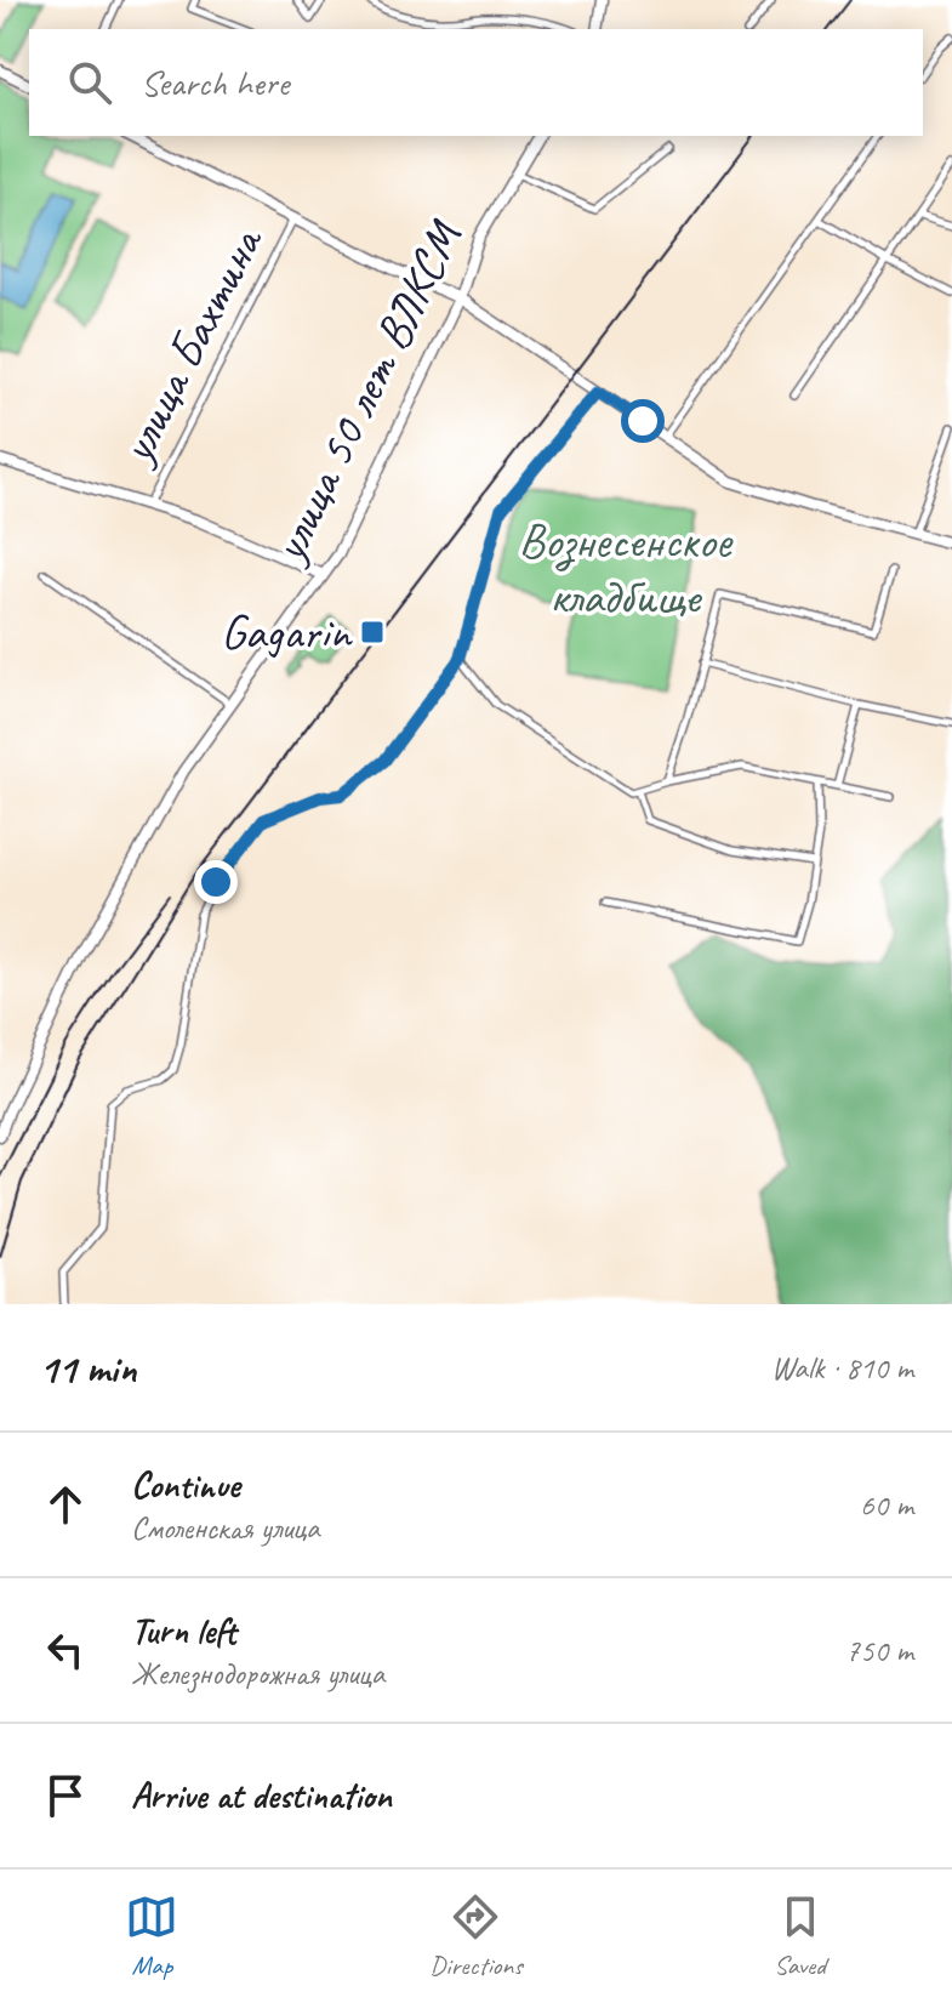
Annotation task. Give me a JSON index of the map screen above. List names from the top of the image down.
{
  "streets": {
    "main road": ["улица 50 лет ВЛКСМ"],
    "street": ["улица Бахтина"]
  },
  "parks": ["Вознесенское кладбище"],
  "places": {
    "transit": ["Gagarin"]
  },
  "page": {
    "search": "Search here",
    "heading": ["11 min", "Walk · 810 m"],
    "list": [
      ["Continue", "Смоленская улица", "60 m"],
      ["Turn left", "Железнодорожная улица", "750 m"],
      "Arrive at destination"
    ],
    "nav": ["Map", "Directions", "Saved"]
  }
}
